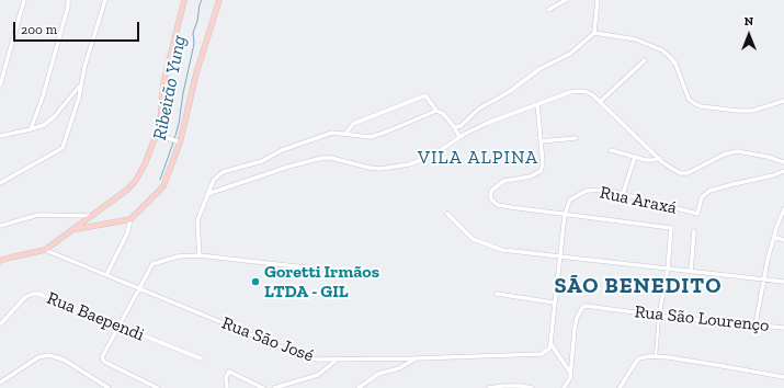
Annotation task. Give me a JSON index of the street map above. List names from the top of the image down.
{
  "streets": {
    "street": [
      "Rua Araxá",
      "Rua Baependi",
      "Rua São Lourenço",
      "Rua São José"
    ]
  },
  "crossings": [
    ["Rua Araxá", "Rua São José"]
  ],
  "districts": ["VILA ALPINA", "SÃO BENEDITO"],
  "water": ["Ribeirão Yung"],
  "places": ["Goretti Irmãos LTDA - GIL"],
  "scale_bar": "200 m",
  "north": "top"
}
